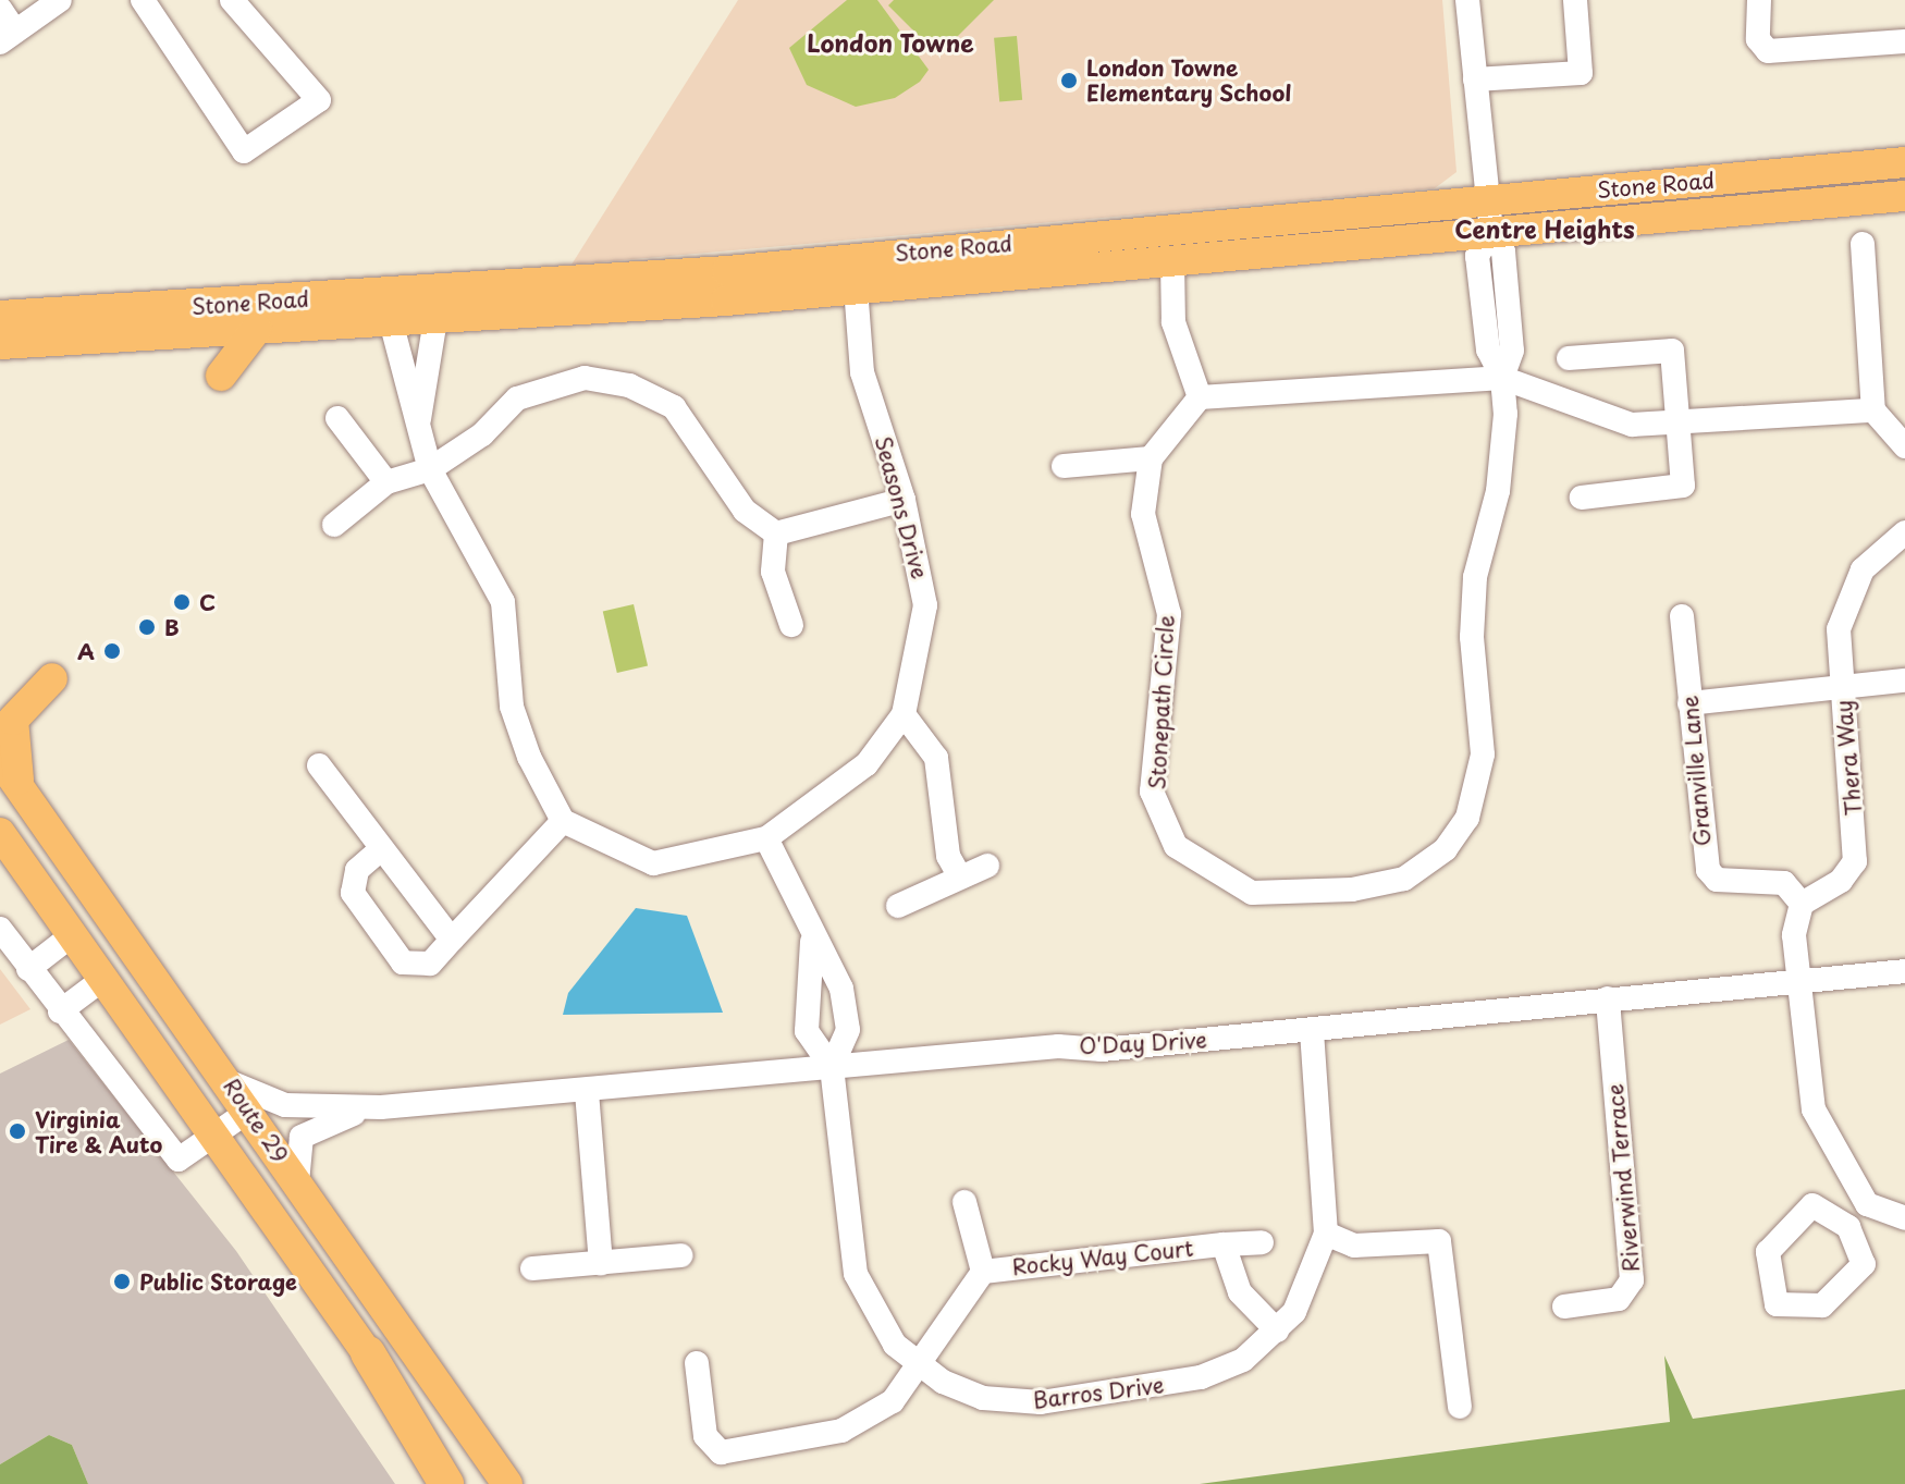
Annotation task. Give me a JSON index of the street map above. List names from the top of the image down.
{
  "streets": {
    "main road": ["Stone Road", "Route 29"],
    "street": [
      "Seasons Drive",
      "Stonepath Circle",
      "Thera Way",
      "Granville Lane",
      "O'Day Drive",
      "Riverwind Terrace",
      "Rocky Way Court",
      "Barros Drive"
    ]
  },
  "crossings": [
    ["Stone Road", "Seasons Drive"],
    ["Stone Road", "Stonepath Circle"],
    ["Thera Way", "Granville Lane"],
    ["O'Day Drive", "Route 29"],
    ["O'Day Drive", "Riverwind Terrace"],
    ["O'Day Drive", "Barros Drive"],
    ["Rocky Way Court", "Barros Drive"]
  ],
  "districts": ["London Towne", "Centre Heights"],
  "places": [
    "London Towne Elementary School",
    "C",
    "B",
    "A",
    "Virginia Tire & Auto",
    "Public Storage"
  ]
}
